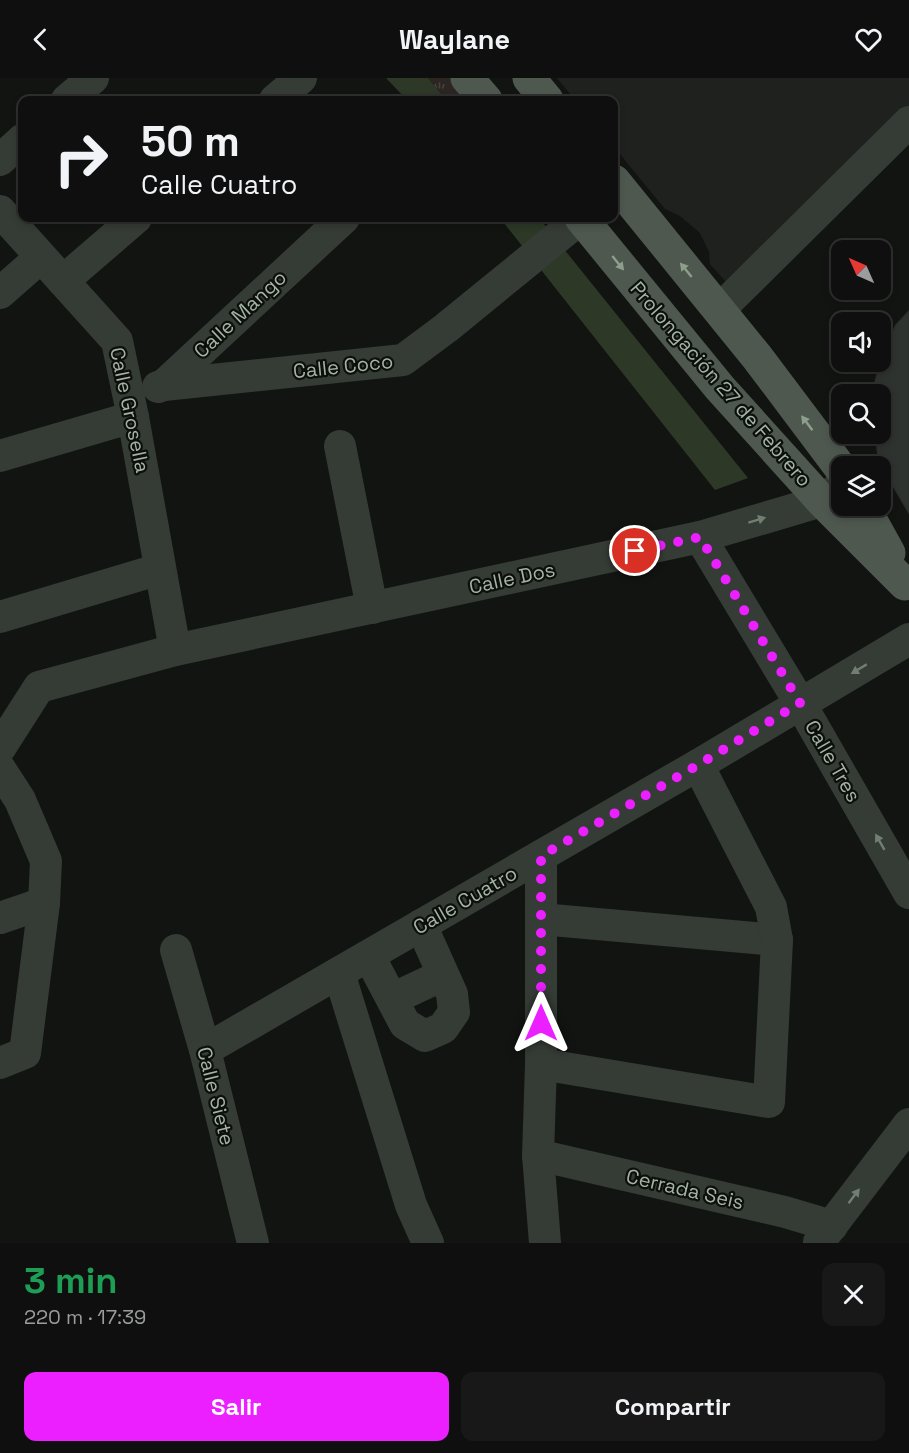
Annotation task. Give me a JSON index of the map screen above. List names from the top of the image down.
{
  "streets": {
    "main road": ["Prolongación 27 de Febrero"],
    "street": [
      "Calle Mango",
      "Calle Coco",
      "Calle Grosella",
      "Calle Dos",
      "Calle Tres",
      "Calle Cuatro",
      "Calle Siete",
      "Cerrada Seis"
    ]
  },
  "crossings": [
    ["Calle Mango", "Calle Coco"],
    ["Calle Mango", "Calle Grosella"],
    ["Calle Grosella", "Calle Dos"],
    ["Calle Dos", "Calle Tres"],
    ["Calle Tres", "Calle Cuatro"],
    ["Calle Cuatro", "Calle Siete"]
  ],
  "north": "top left",
  "page": {
    "header": "Waylane",
    "turn": ["50 m", "Calle Cuatro"],
    "heading": ["3 min", "220 m · 17:39"],
    "buttons": ["Salir", "Compartir"]
  }
}
